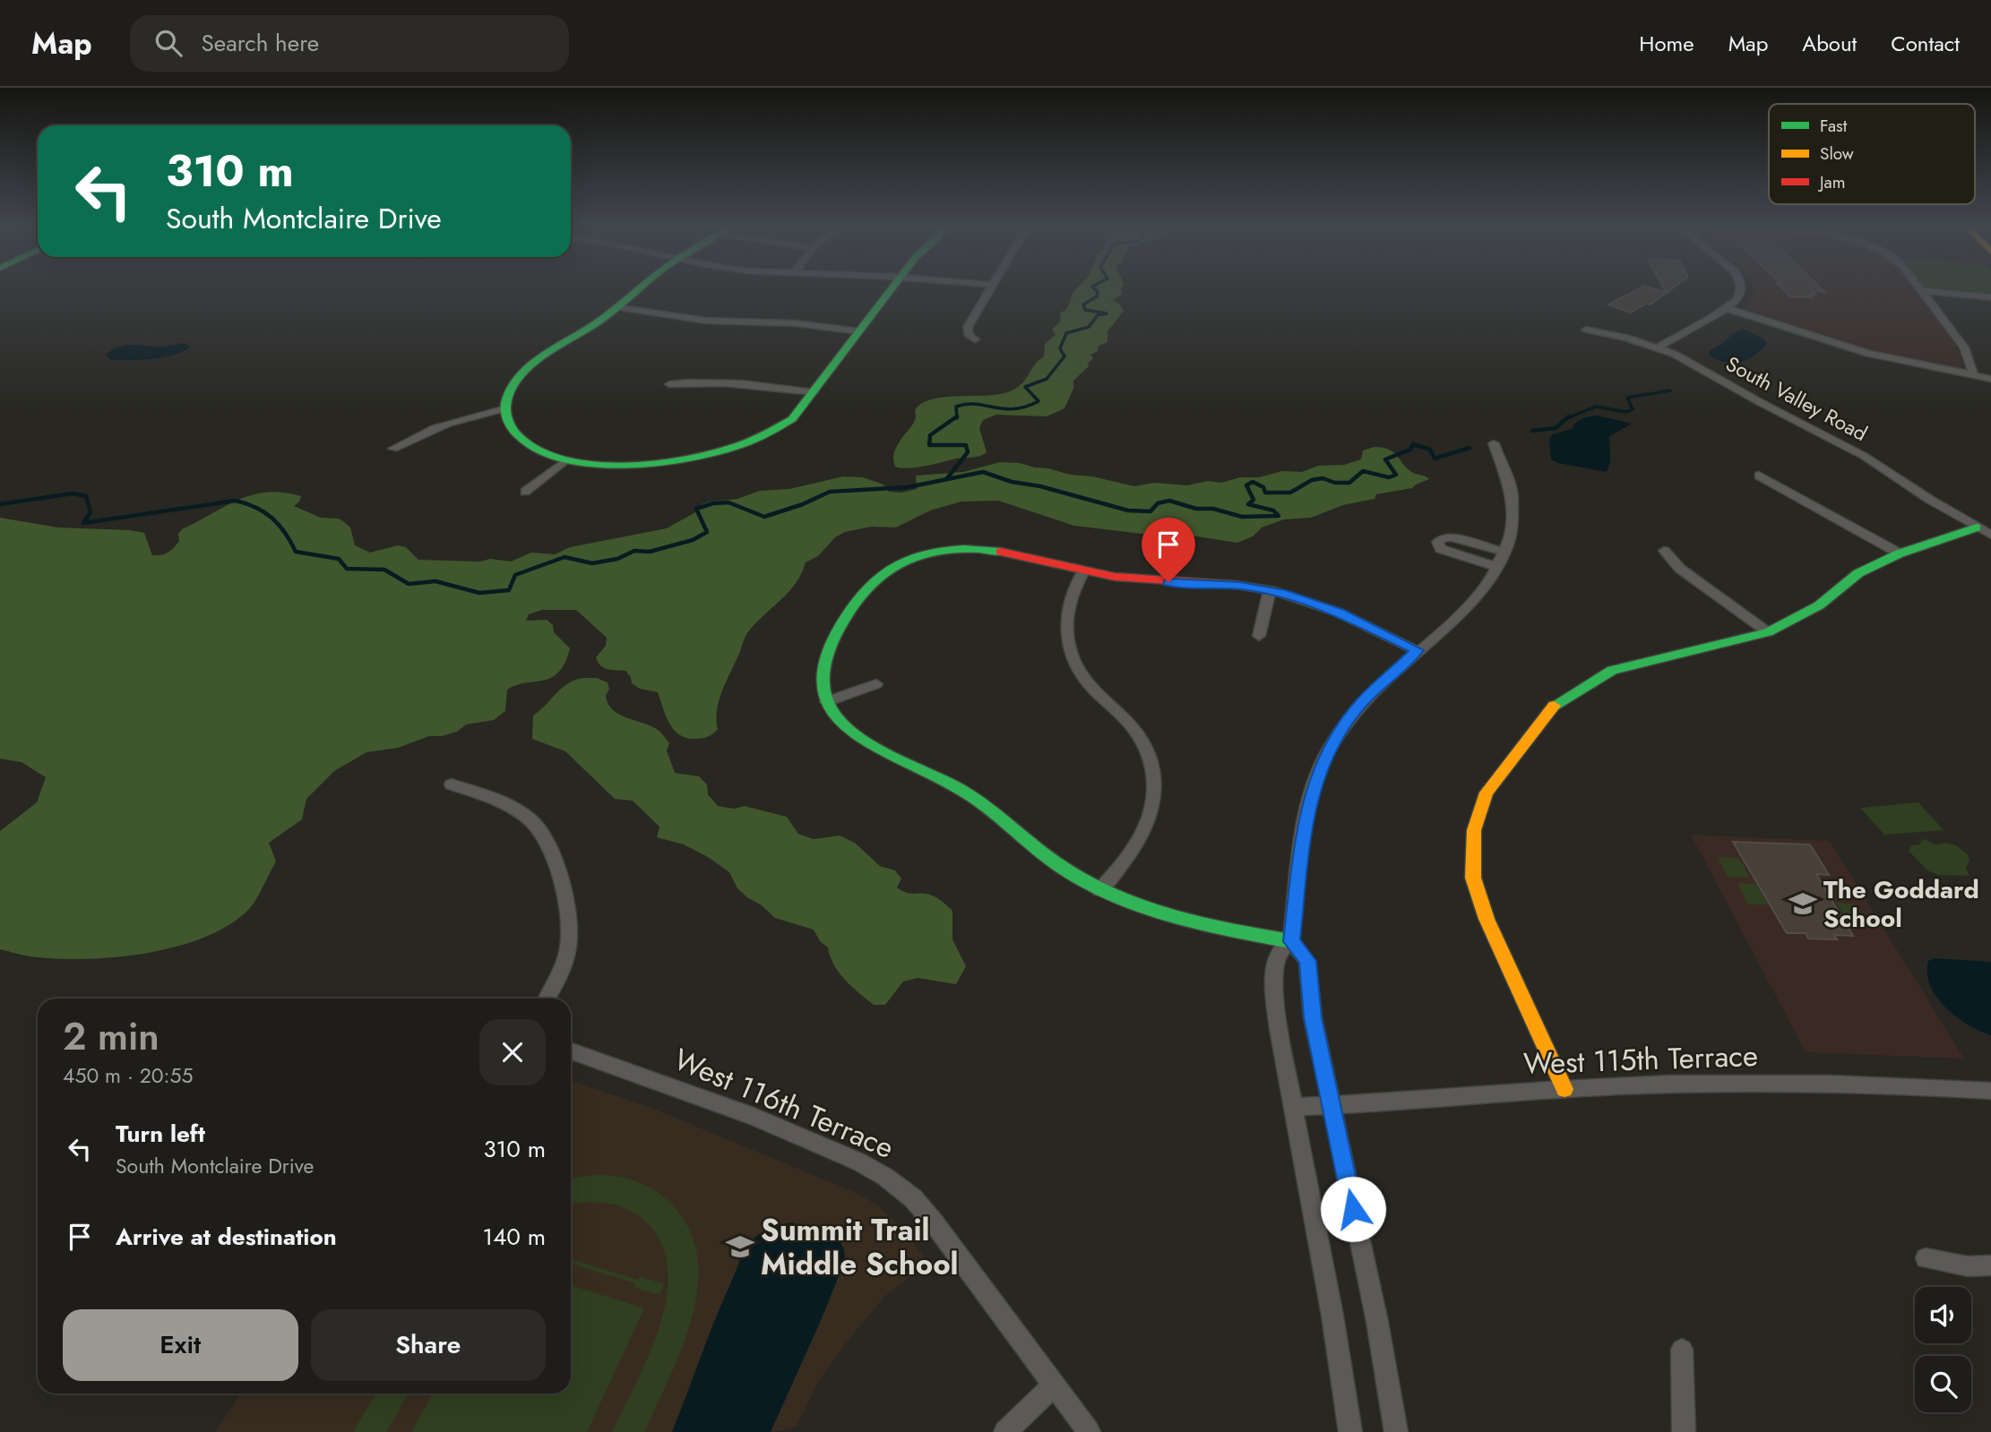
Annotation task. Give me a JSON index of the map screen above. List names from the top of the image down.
{
  "streets": {
    "street": ["South Valley Road", "West 115th Terrace", "West 116th Terrace"]
  },
  "places": {
    "school or university": ["The Goddard School", "Summit Trail Middle School"]
  },
  "legend": ["Fast", "Slow", "Jam"],
  "page": {
    "header": "Map",
    "search": "Search here",
    "nav": [
      "Home",
      "Map",
      "About",
      "Contact"
    ],
    "turn": ["310 m", "South Montclaire Drive"],
    "heading": ["2 min", "450 m · 20:55"],
    "list": [
      {
        "name": "Turn left",
        "note": "South Montclaire Drive",
        "value": "310 m"
      },
      {
        "name": "Arrive at destination",
        "value": "140 m"
      }
    ],
    "buttons": ["Exit", "Share"]
  }
}
